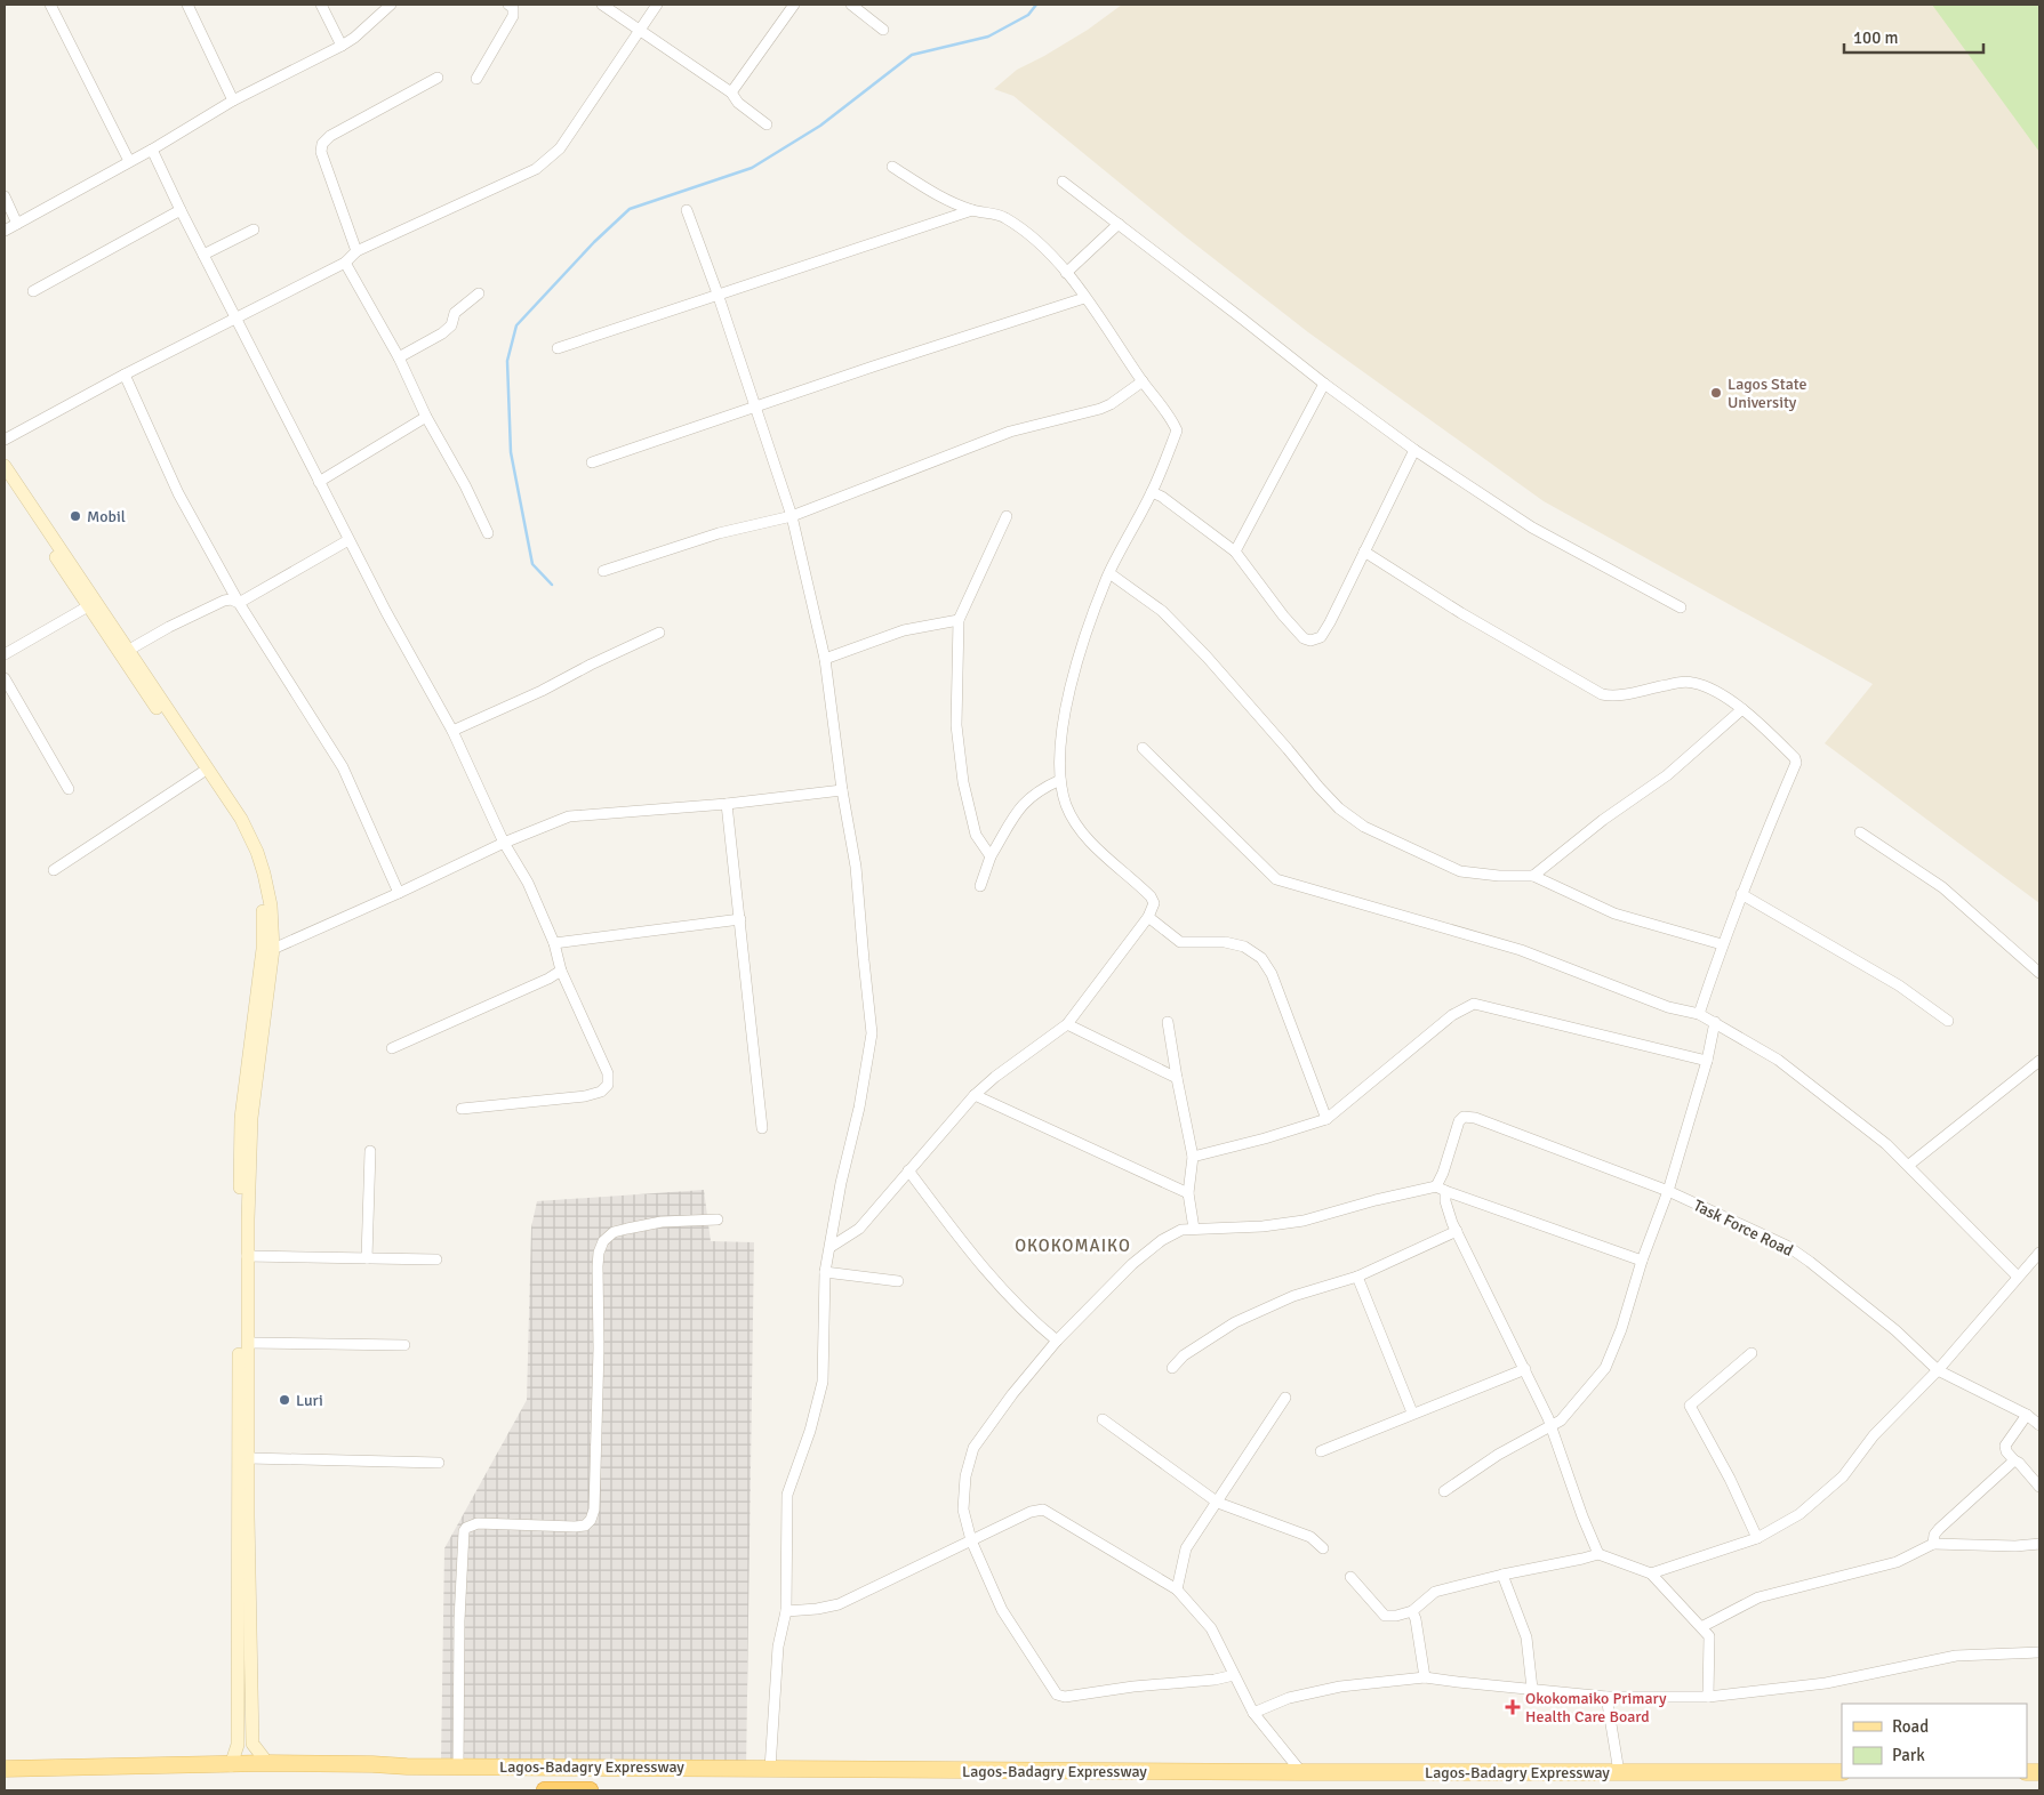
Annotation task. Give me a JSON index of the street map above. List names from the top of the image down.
{
  "streets": {
    "highway": ["Lagos-Badagry Expressway"],
    "street": ["Task Force Road"]
  },
  "districts": ["OKOKOMAIKO"],
  "places": {
    "other": ["Lagos State University", "Mobil", "Luri"],
    "health": ["Okokomaiko Primary Health Care Board"]
  },
  "legend": ["Road", "Park"],
  "scale_bar": "100 m"
}
